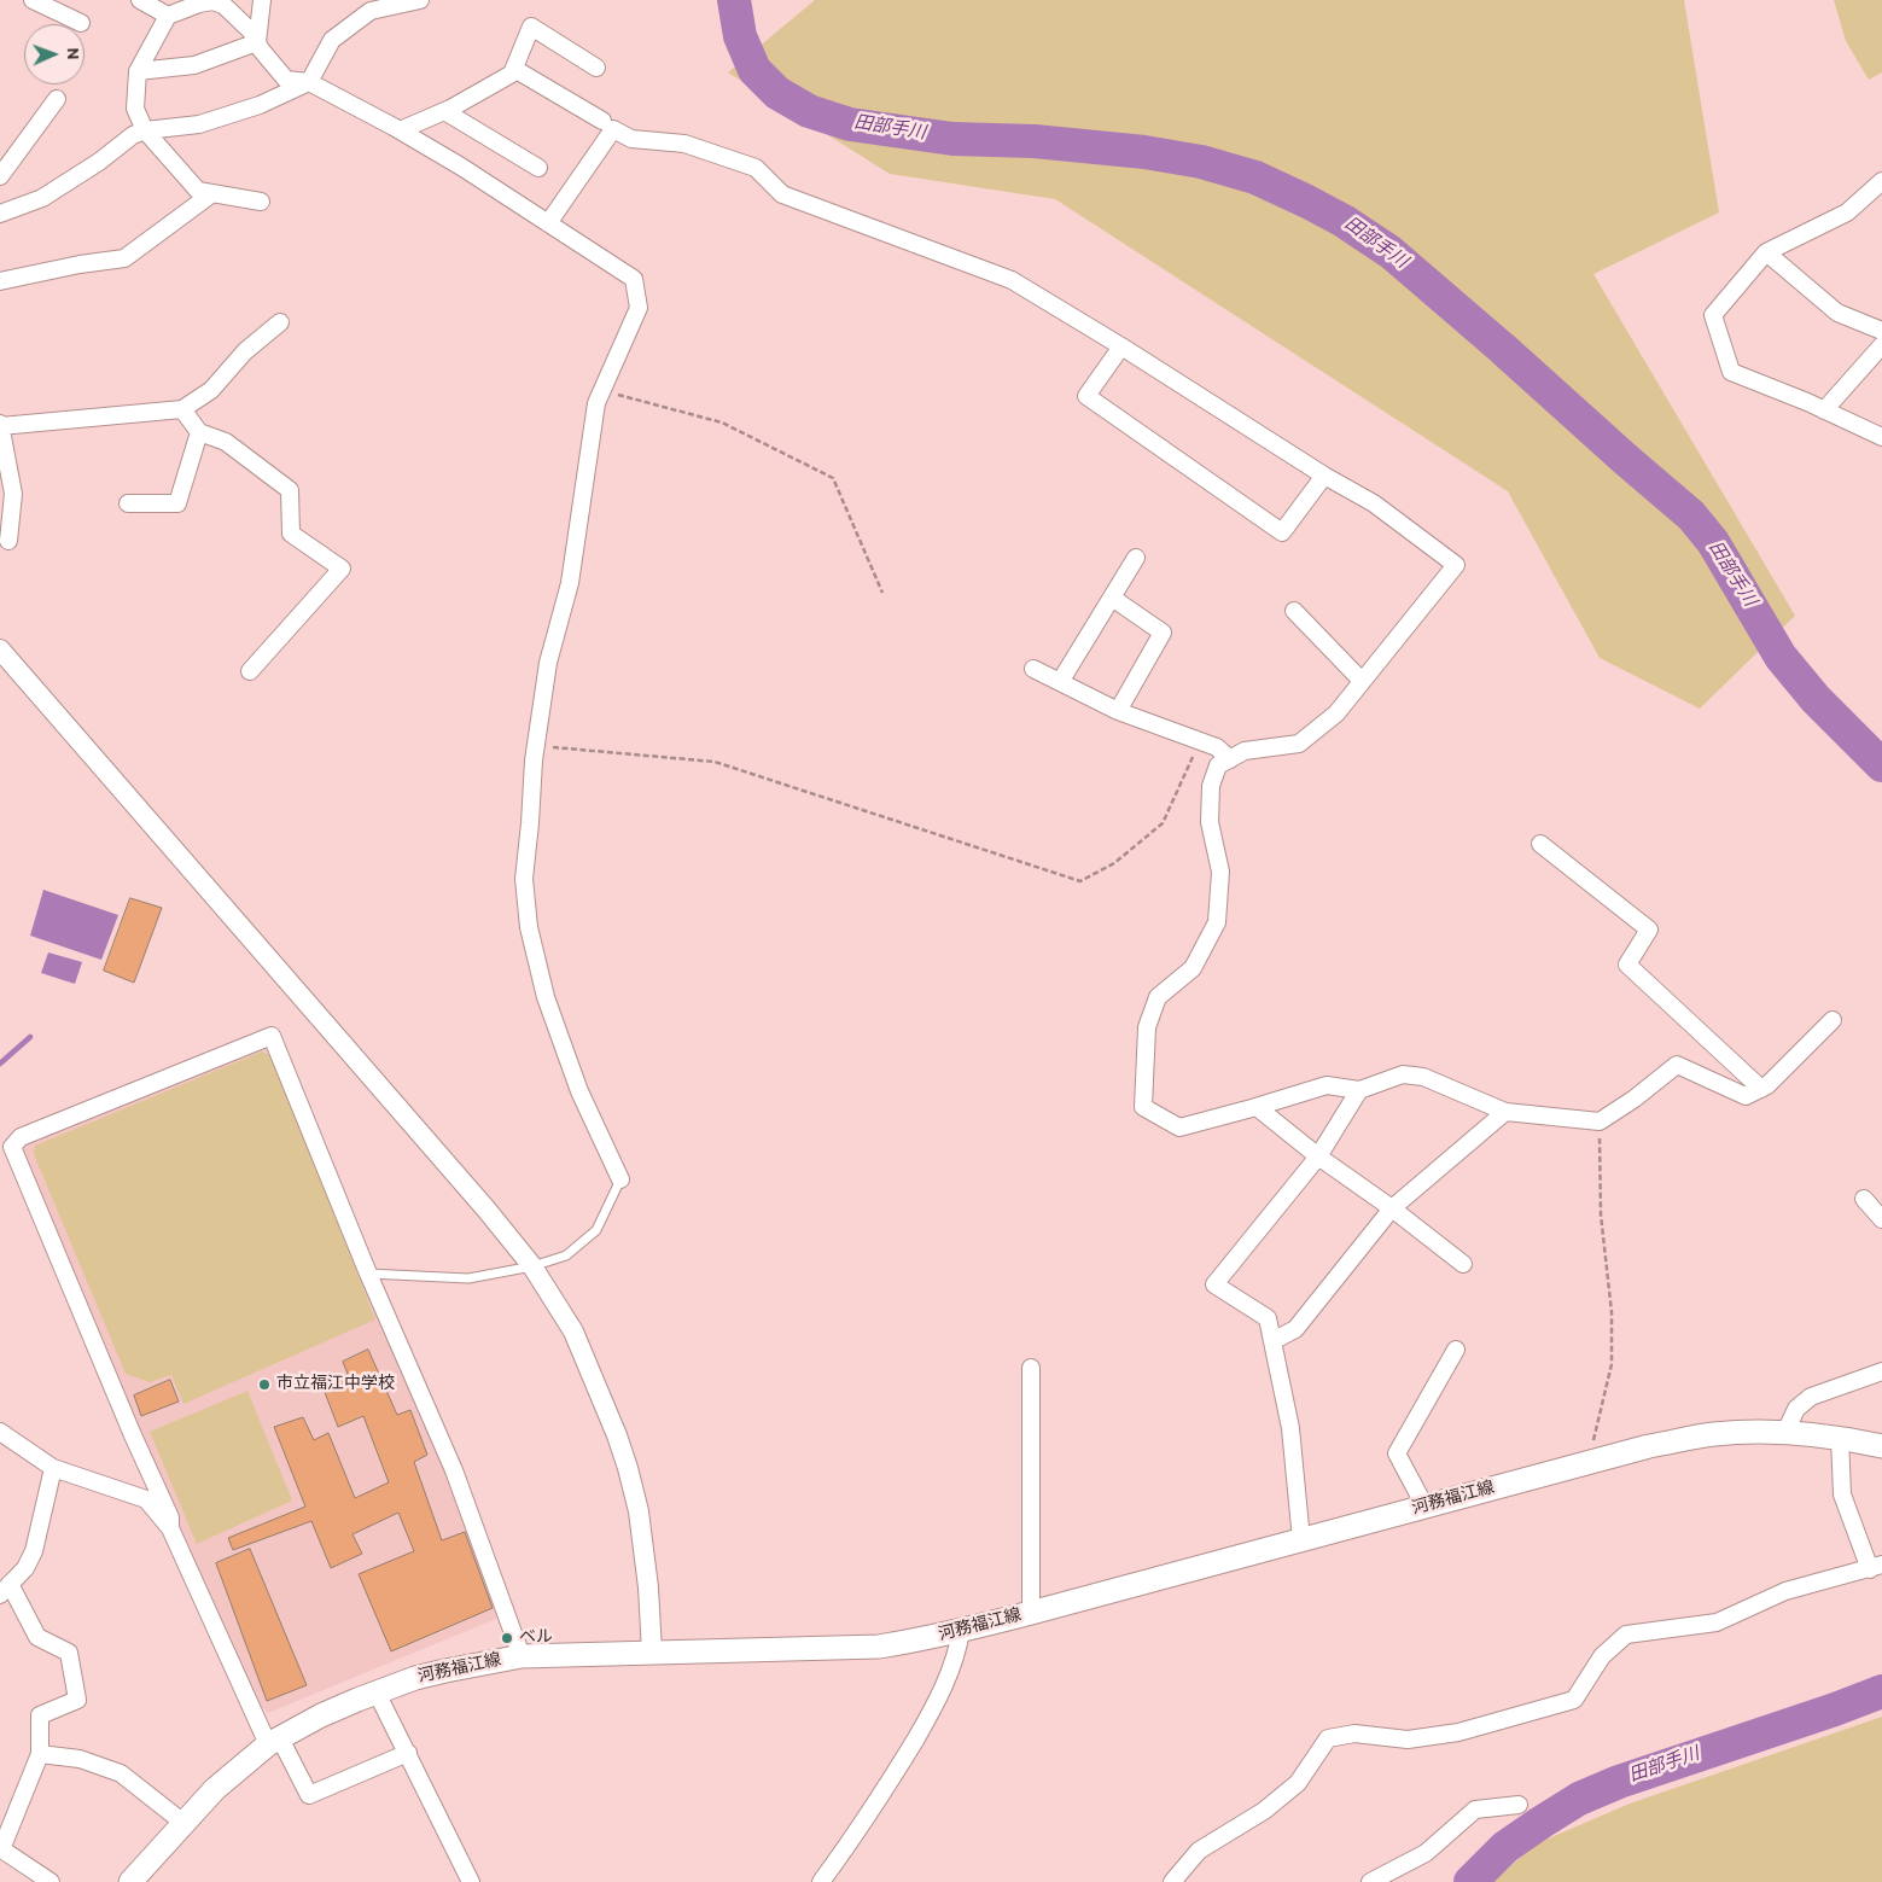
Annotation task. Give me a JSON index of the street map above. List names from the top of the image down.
{
  "streets": {
    "main road": ["河務福江線"]
  },
  "water": ["田部手川"],
  "places": ["市立福江中学校", "ベル"],
  "north": "right"
}
